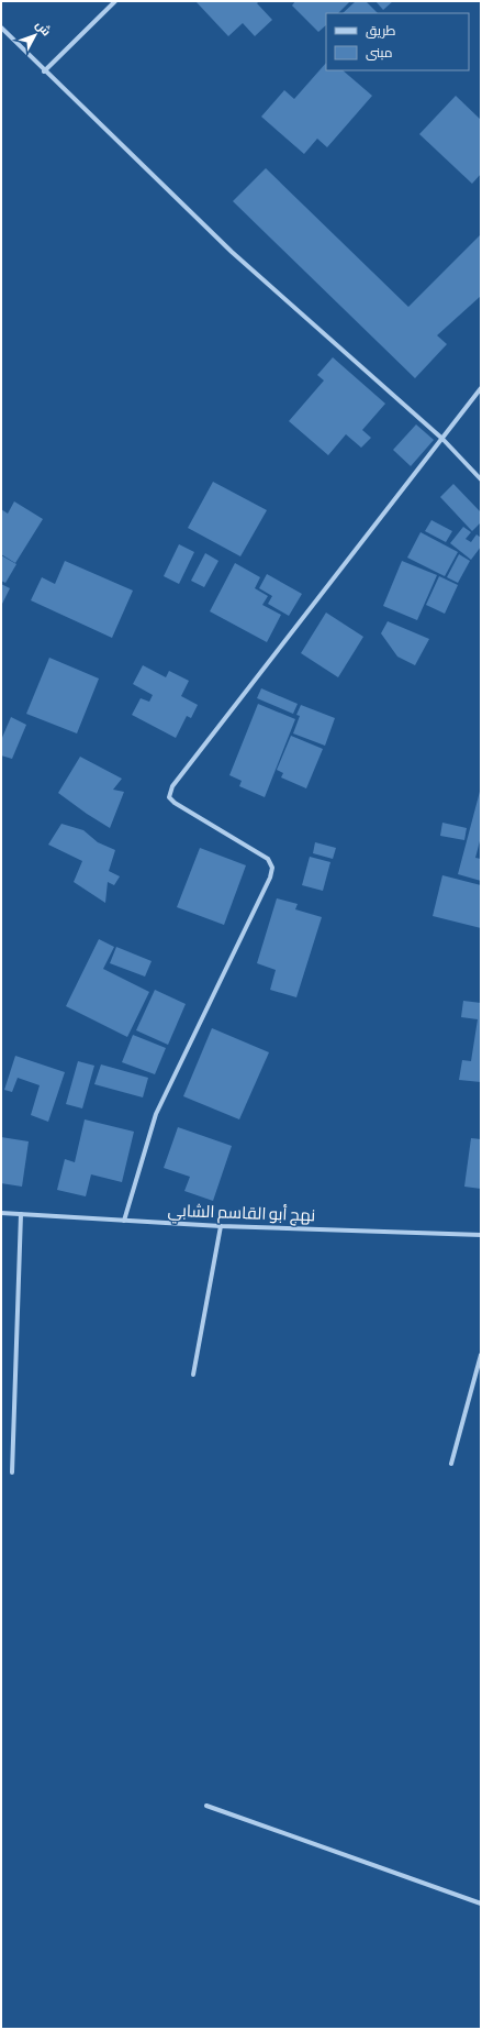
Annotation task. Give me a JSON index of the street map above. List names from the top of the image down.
{
  "streets": {
    "street": ["نهج أبو القاسم الشابي"]
  },
  "legend": ["طريق", "مبنى"],
  "north": "top right"
}
